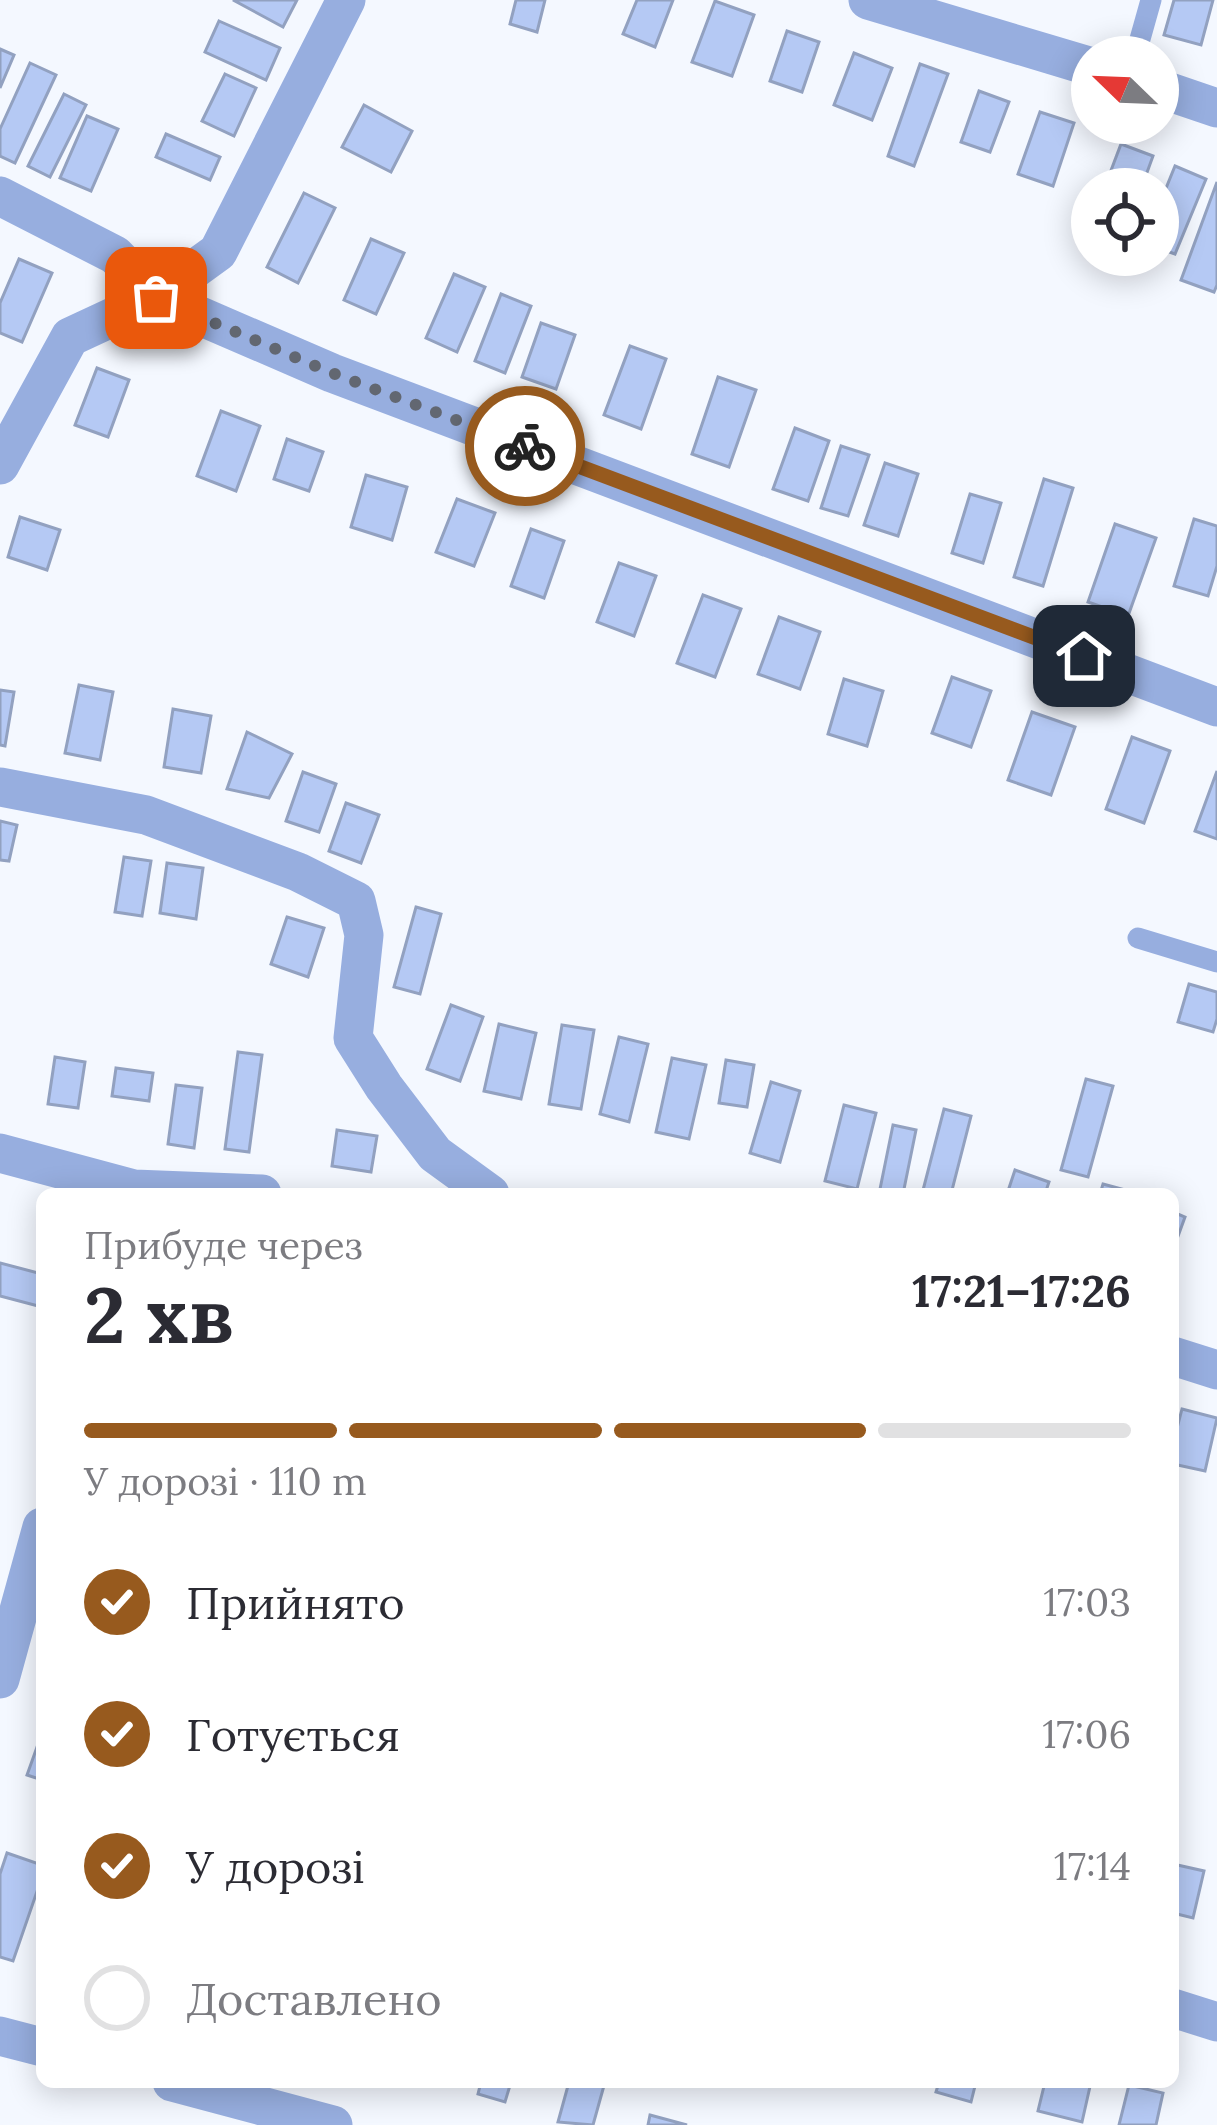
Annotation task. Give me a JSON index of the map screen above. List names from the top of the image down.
{
  "north": "top left",
  "page": {
    "heading": ["2 хв", "Прибуде через", "17:21–17:26"],
    "bar": "У дорозі · 110 m",
    "list": [
      ["Прийнято", "17:03"],
      ["Готується", "17:06"],
      ["У дорозі", "17:14"],
      "Доставлено"
    ]
  }
}
